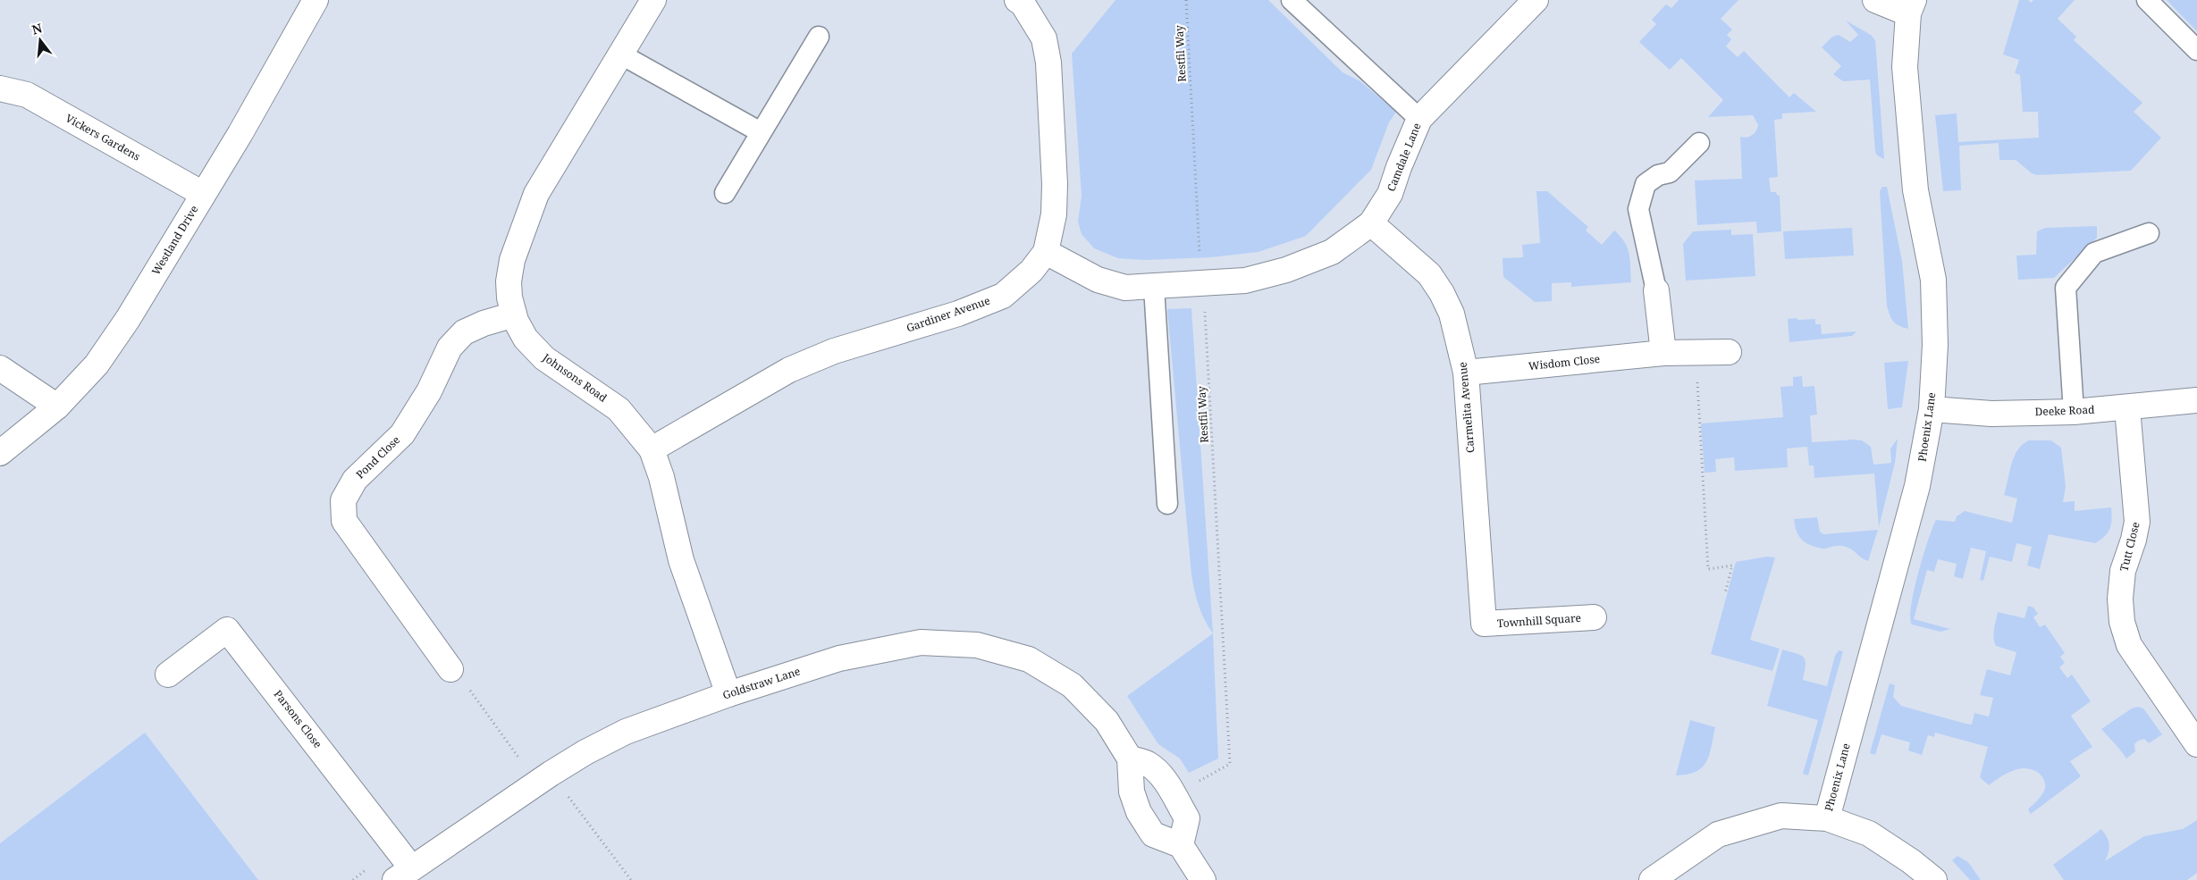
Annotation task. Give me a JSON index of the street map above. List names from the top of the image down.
{
  "streets": {
    "street": [
      "Vickers Gardens",
      "Camdale Lane",
      "Westland Drive",
      "Gardiner Avenue",
      "Wisdom Close",
      "Johnsons Road",
      "Carmelita Avenue",
      "Deeke Road",
      "Phoenix Lane",
      "Pond Close",
      "Tutt Close",
      "Townhill Square",
      "Goldstraw Lane",
      "Parsons Close"
    ],
    "path": ["Restfil Way"]
  },
  "crossings": [
    ["Restfil Way", "Camdale Lane"],
    ["Vickers Gardens", "Westland Drive"],
    ["Camdale Lane", "Gardiner Avenue"],
    ["Camdale Lane", "Carmelita Avenue"],
    ["Gardiner Avenue", "Johnsons Road"],
    ["Wisdom Close", "Carmelita Avenue"],
    ["Johnsons Road", "Pond Close"],
    ["Johnsons Road", "Goldstraw Lane"],
    ["Carmelita Avenue", "Townhill Square"],
    ["Deeke Road", "Phoenix Lane"],
    ["Deeke Road", "Tutt Close"],
    ["Goldstraw Lane", "Parsons Close"]
  ],
  "north": "top"
}
